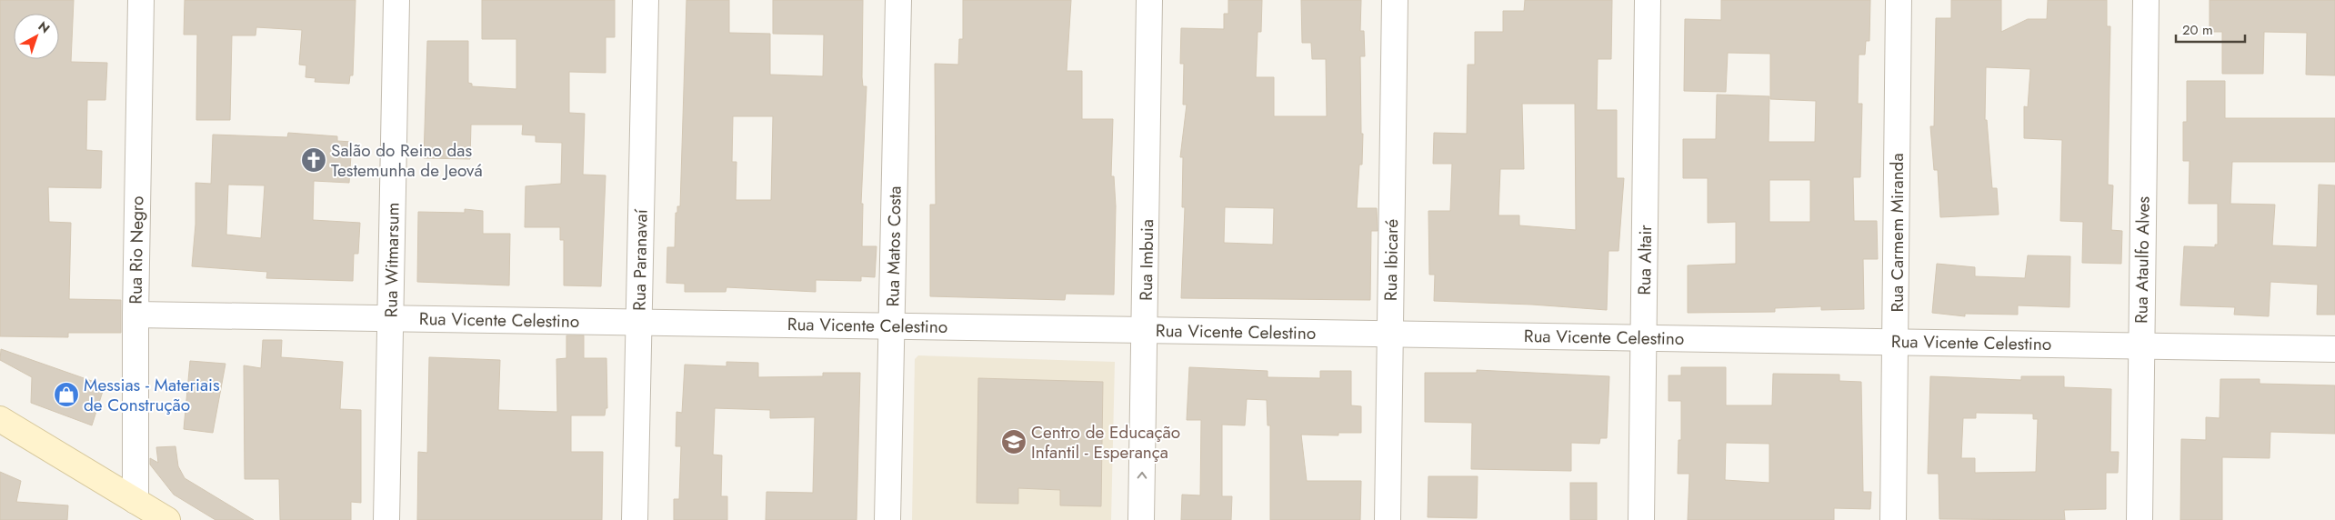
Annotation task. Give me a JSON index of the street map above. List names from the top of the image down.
{
  "streets": {
    "street": [
      "Rua Carmem Miranda",
      "Rua Matos Costa",
      "Rua Rio Negro",
      "Rua Witmarsum",
      "Rua Paranavaí",
      "Rua Imbuia",
      "Rua Ibicaré",
      "Rua Altair",
      "Rua Ataulfo Alves",
      "Rua Vicente Celestino"
    ]
  },
  "crossings": [
    ["Rua Carmem Miranda", "Rua Vicente Celestino"],
    ["Rua Matos Costa", "Rua Vicente Celestino"],
    ["Rua Rio Negro", "Rua Vicente Celestino"],
    ["Rua Witmarsum", "Rua Vicente Celestino"],
    ["Rua Paranavaí", "Rua Vicente Celestino"],
    ["Rua Imbuia", "Rua Vicente Celestino"],
    ["Rua Ibicaré", "Rua Vicente Celestino"],
    ["Rua Altair", "Rua Vicente Celestino"],
    ["Rua Ataulfo Alves", "Rua Vicente Celestino"]
  ],
  "one_way": ["Rua Imbuia"],
  "places": {
    "church": ["Salão do Reino das Testemunha de Jeová"],
    "shop": ["Messias - Materiais de Construção"],
    "school or university": ["Centro de Educação Infantil - Esperança"]
  },
  "scale_bar": "20 m",
  "north": "top right"
}
